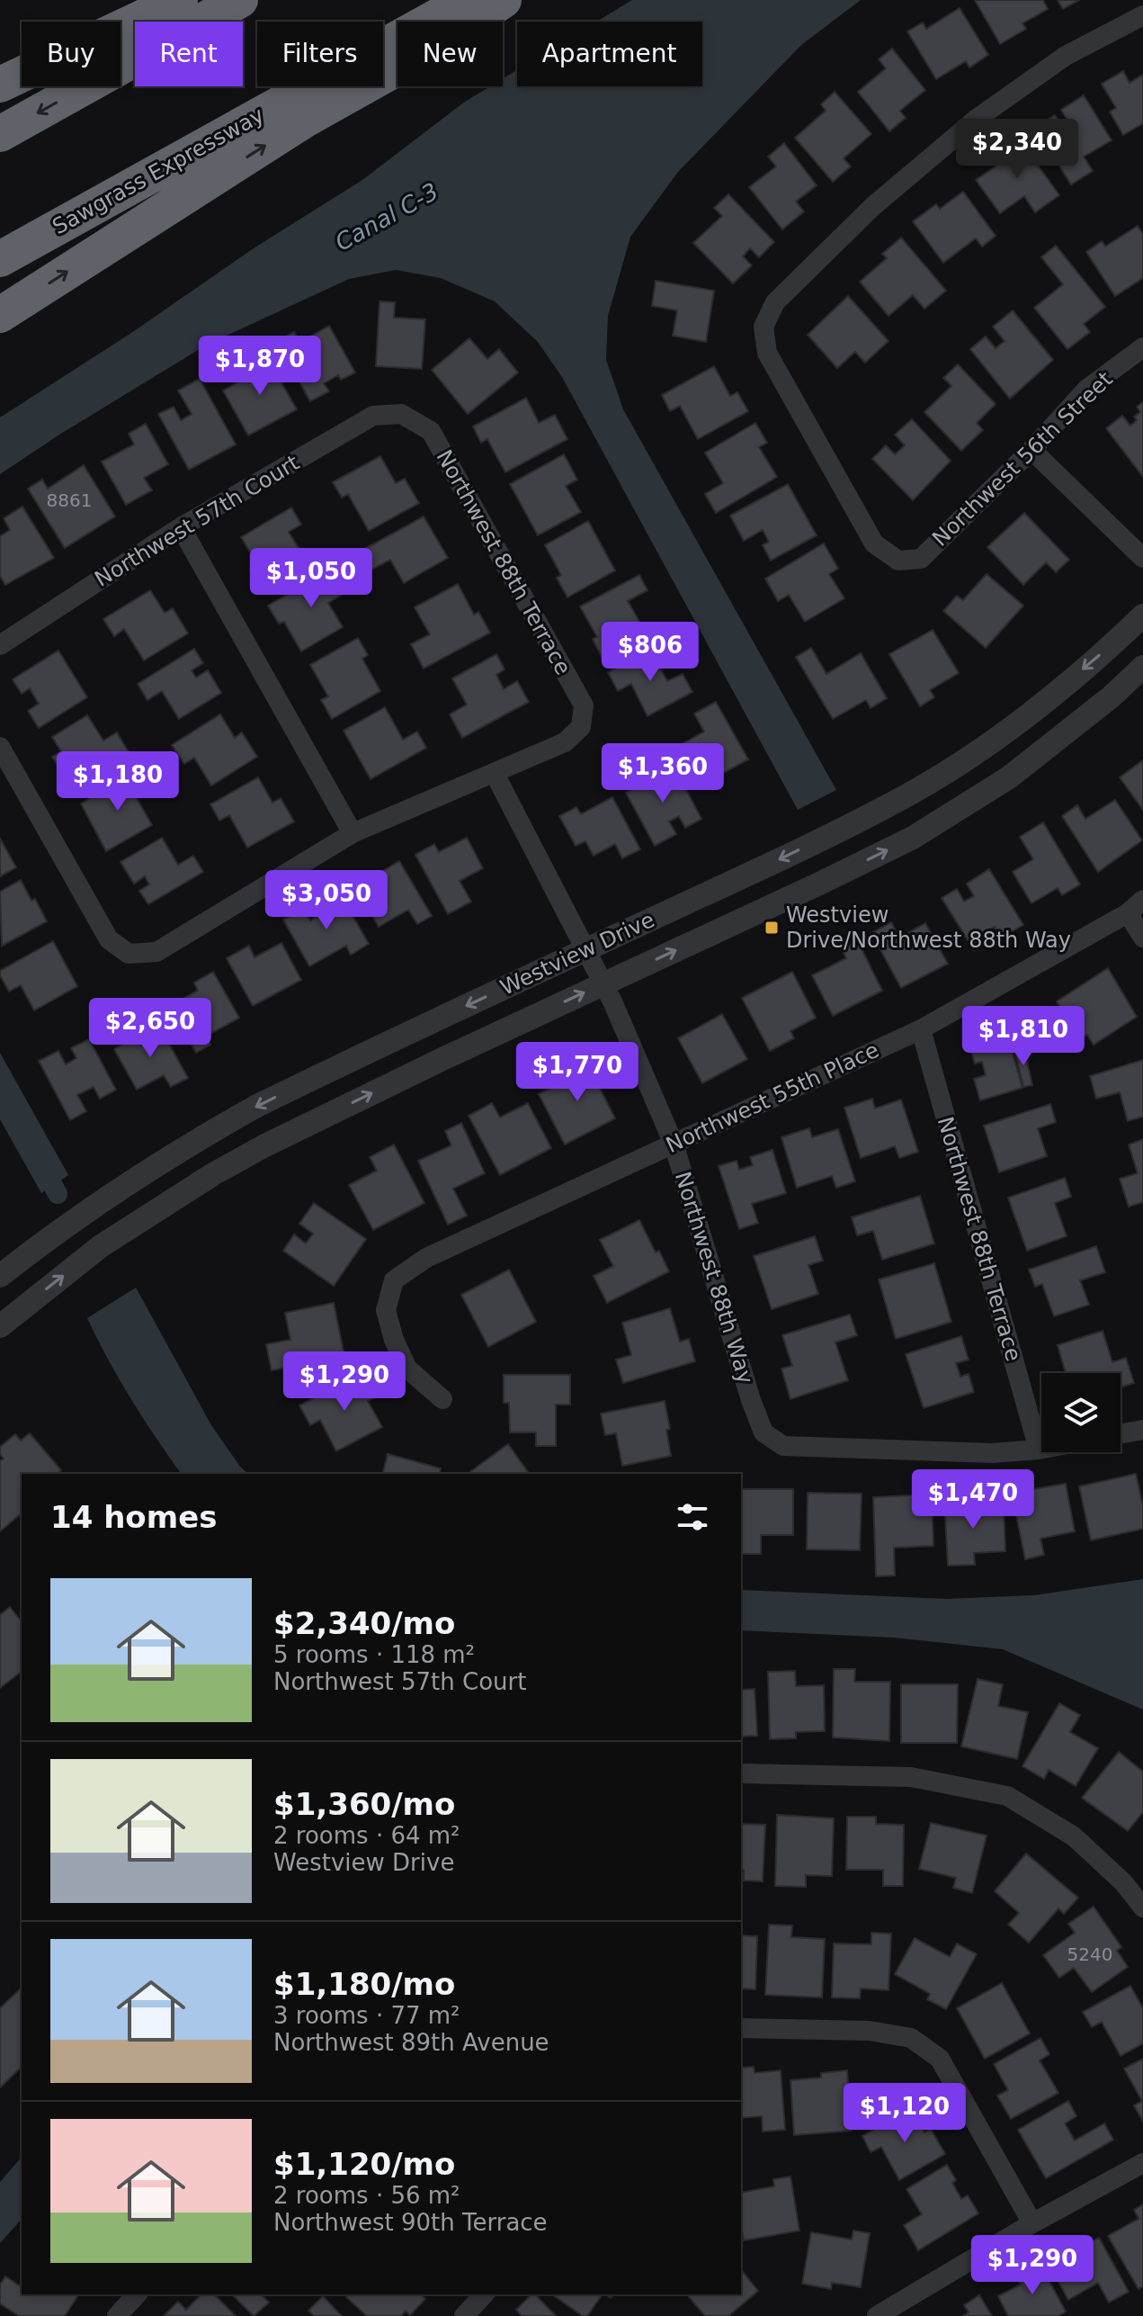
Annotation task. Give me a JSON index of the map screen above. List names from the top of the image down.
{
  "streets": {
    "highway": ["Sawgrass Expressway"],
    "street": [
      "Northwest 56th Street",
      "Northwest 57th Court",
      "Northwest 88th Terrace",
      "Westview Drive",
      "Northwest 55th Place",
      "Northwest 88th Way"
    ]
  },
  "crossings": [
    ["Northwest 57th Court", "Northwest 88th Terrace"],
    ["Northwest 88th Terrace", "Northwest 55th Place"],
    ["Northwest 88th Terrace", "Northwest 88th Way"],
    ["Westview Drive", "Northwest 88th Way"],
    ["Northwest 55th Place", "Northwest 88th Way"]
  ],
  "water": ["Canal C-3"],
  "places": {
    "transit": ["Westview Drive/Northwest 88th Way"]
  },
  "house_numbers": ["8861", "5240"],
  "page": {
    "chip": [
      "Buy",
      "Rent",
      "Filters",
      "New",
      "Apartment"
    ],
    "price": [
      "$2,340",
      "$1,870",
      "$1,050",
      "$806",
      "$1,360",
      "$1,180",
      "$3,050",
      "$2,650",
      "$1,810",
      "$1,770",
      "$1,290",
      "$1,470",
      "$1,120",
      "$1,290"
    ],
    "heading": "14 homes",
    "list": [
      {
        "name": "$2,340/mo",
        "note": "5 rooms · 118 m² · Northwest 57th Court"
      },
      {
        "name": "$1,360/mo",
        "note": "2 rooms · 64 m² · Westview Drive"
      },
      {
        "name": "$1,180/mo",
        "note": "3 rooms · 77 m² · Northwest 89th Avenue"
      },
      {
        "name": "$1,120/mo",
        "note": "2 rooms · 56 m² · Northwest 90th Terrace"
      }
    ]
  }
}
